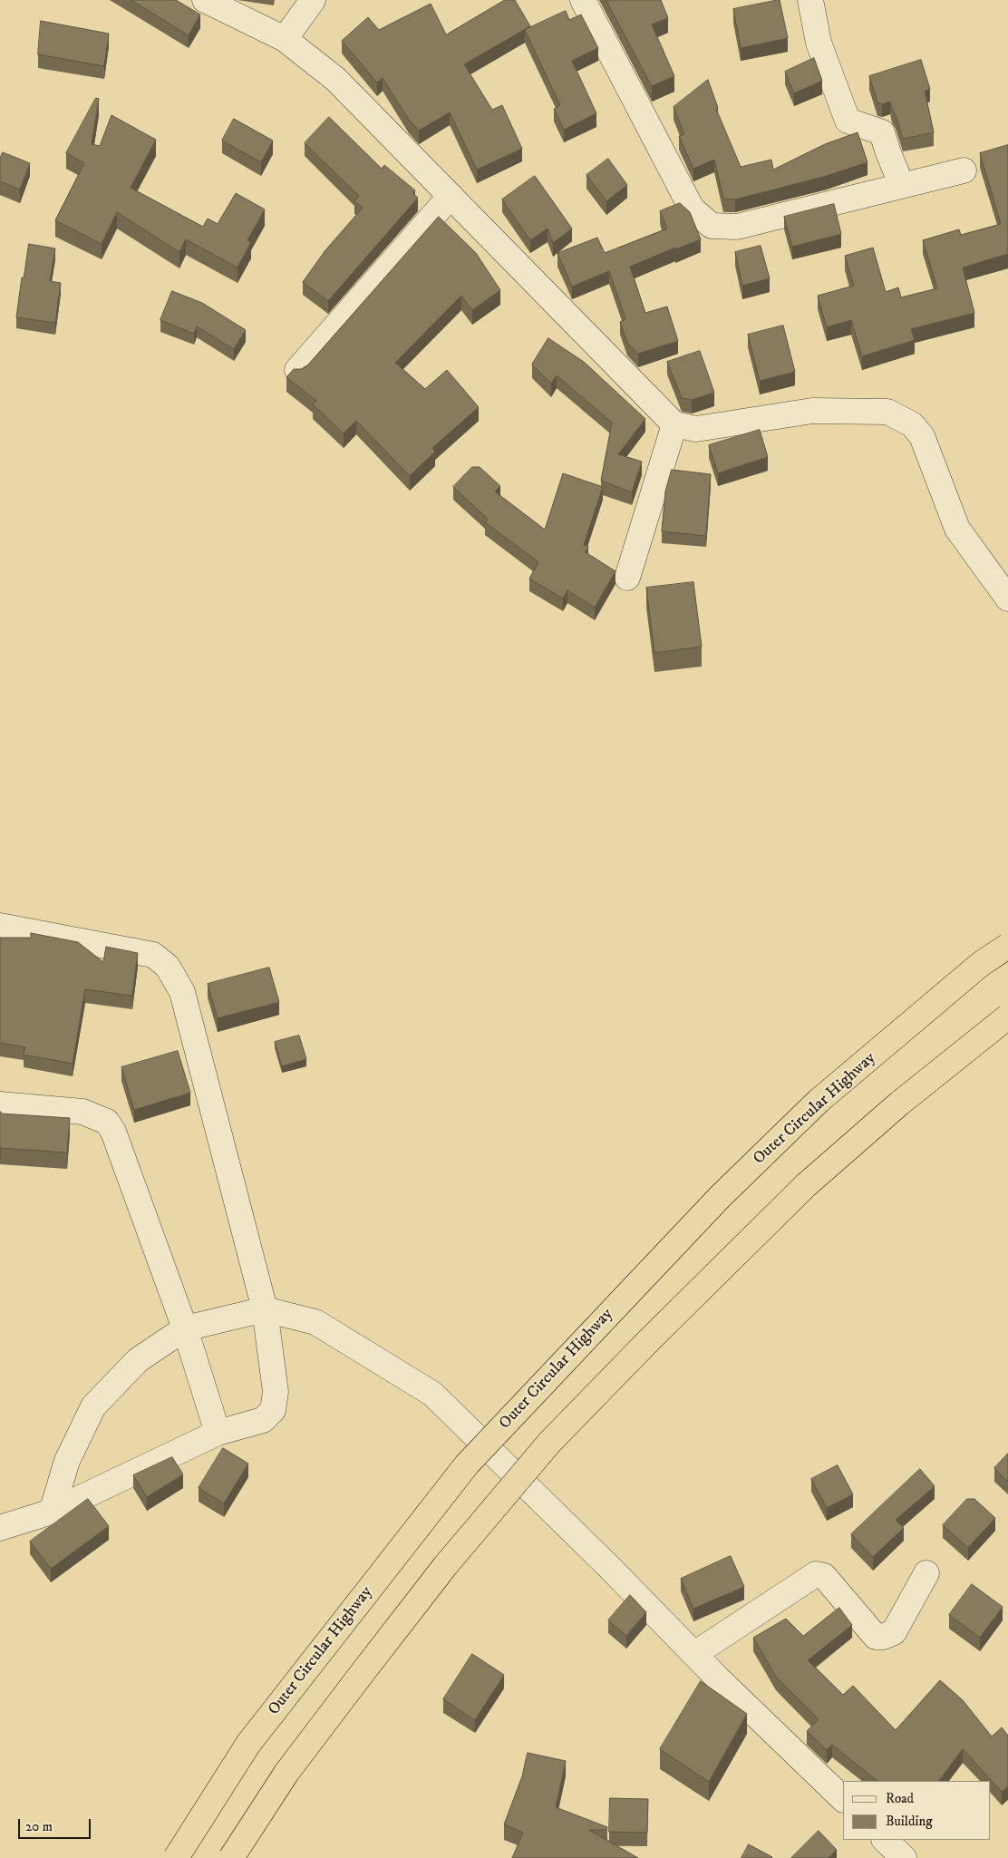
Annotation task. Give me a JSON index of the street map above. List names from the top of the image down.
{
  "streets": {
    "highway": ["Outer Circular Highway"]
  },
  "legend": ["Road", "Building"],
  "scale_bar": "20 m"
}
